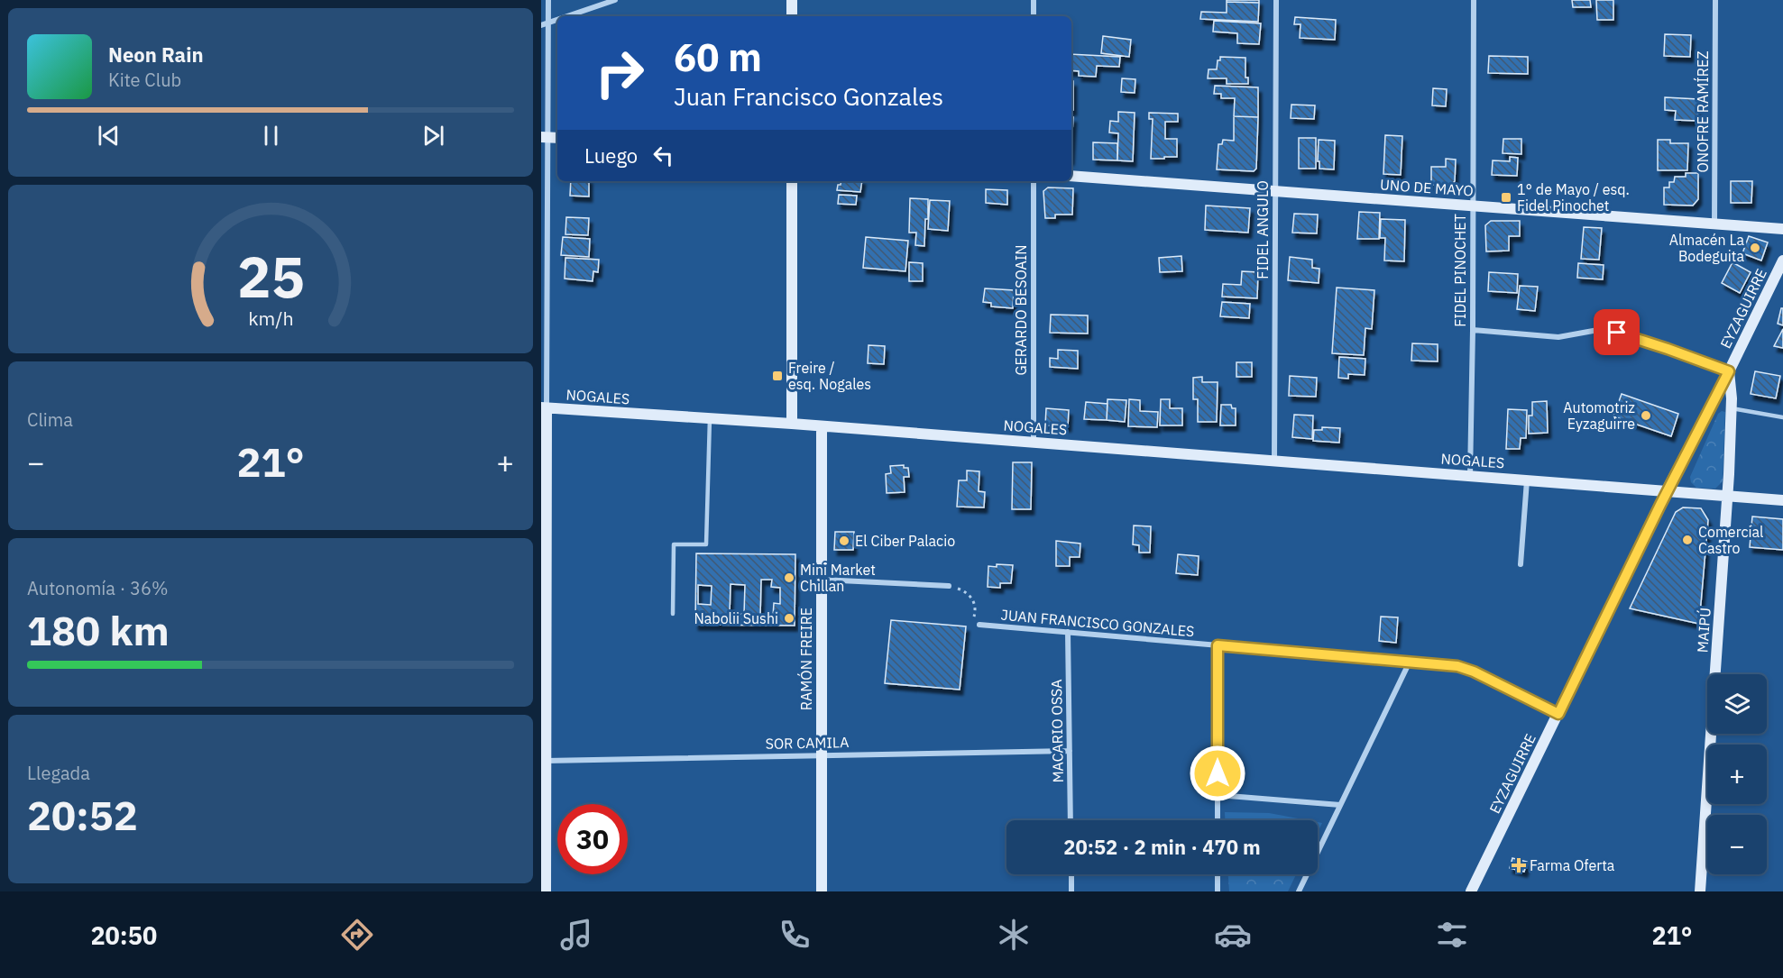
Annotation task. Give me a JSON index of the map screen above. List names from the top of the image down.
{
  "streets": {
    "street": [
      "ONOFRE RAMÍREZ",
      "UNO DE MAYO",
      "FIDEL ANGULO",
      "FIDEL PINOCHET",
      "EYZAGUIRRE",
      "GERARDO BESOAIN",
      "NOGALES",
      "JUAN FRANCISCO GONZALES",
      "MAIPÚ",
      "RAMÓN FREIRE",
      "MACARIO OSSA",
      "SOR CAMILA"
    ]
  },
  "crossings": [
    ["ONOFRE RAMÍREZ", "UNO DE MAYO"],
    ["UNO DE MAYO", "FIDEL ANGULO"],
    ["UNO DE MAYO", "FIDEL PINOCHET"],
    ["FIDEL ANGULO", "NOGALES"],
    ["FIDEL PINOCHET", "NOGALES"],
    ["EYZAGUIRRE", "NOGALES"],
    ["EYZAGUIRRE", "JUAN FRANCISCO GONZALES"],
    ["EYZAGUIRRE", "MAIPÚ"],
    ["GERARDO BESOAIN", "NOGALES"],
    ["NOGALES", "MAIPÚ"],
    ["NOGALES", "RAMÓN FREIRE"],
    ["JUAN FRANCISCO GONZALES", "MACARIO OSSA"],
    ["RAMÓN FREIRE", "SOR CAMILA"],
    ["MACARIO OSSA", "SOR CAMILA"]
  ],
  "places": {
    "transit": ["1° de Mayo / esq. Fidel Pinochet", "Freire / esq. Nogales"],
    "other": [
      "Almacén La Bodeguita",
      "Automotriz Eyzaguirre",
      "Comercial Castro",
      "El Ciber Palacio",
      "Mini Market Chillan",
      "Nabolii Sushi"
    ],
    "health": ["Farma Oferta"]
  },
  "page": {
    "turn": ["60 m", "Juan Francisco Gonzales"],
    "song": ["Neon Rain", "Kite Club"],
    "then": "Luego",
    "tile": [
      "Clima",
      ["Autonomía · 36%", "180 km"],
      ["Llegada", "20:52"]
    ],
    "heat": ["−", "21°", "+"],
    "map_buttons": ["+", "−"],
    "limit": "30",
    "trip": "20:52 · 2 min · 470 m",
    "tabs": ["20:50", "21°"],
    "gauge": ["25", "km/h"]
  }
}
